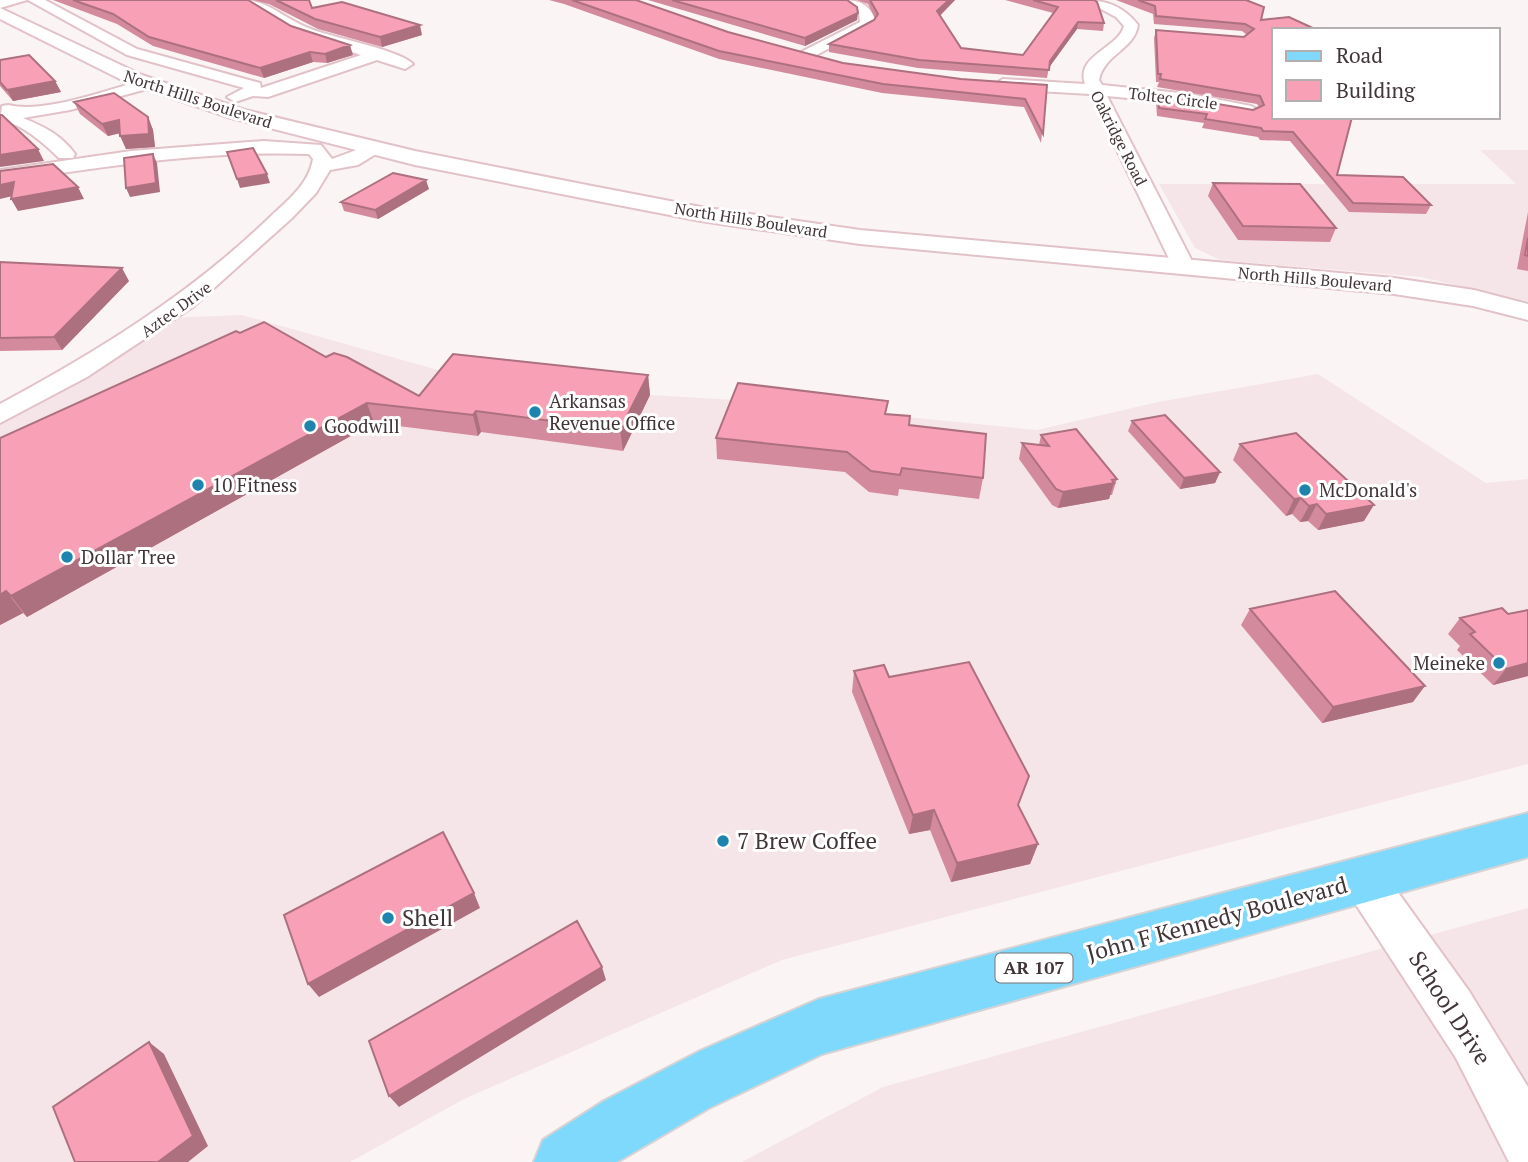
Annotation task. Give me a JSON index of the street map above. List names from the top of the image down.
{
  "streets": {
    "main road": ["John F Kennedy Boulevard", "AR 107"],
    "street": [
      "Toltec Circle",
      "North Hills Boulevard",
      "Oakridge Road",
      "Aztec Drive",
      "School Drive"
    ]
  },
  "crossings": [
    ["Toltec Circle", "Oakridge Road"],
    ["North Hills Boulevard", "Oakridge Road"],
    ["John F Kennedy Boulevard", "School Drive"]
  ],
  "places": [
    "Arkansas Revenue Office",
    "Goodwill",
    "10 Fitness",
    "McDonald's",
    "Dollar Tree",
    "Meineke",
    "7 Brew Coffee",
    "Shell"
  ],
  "legend": ["Road", "Building"]
}
